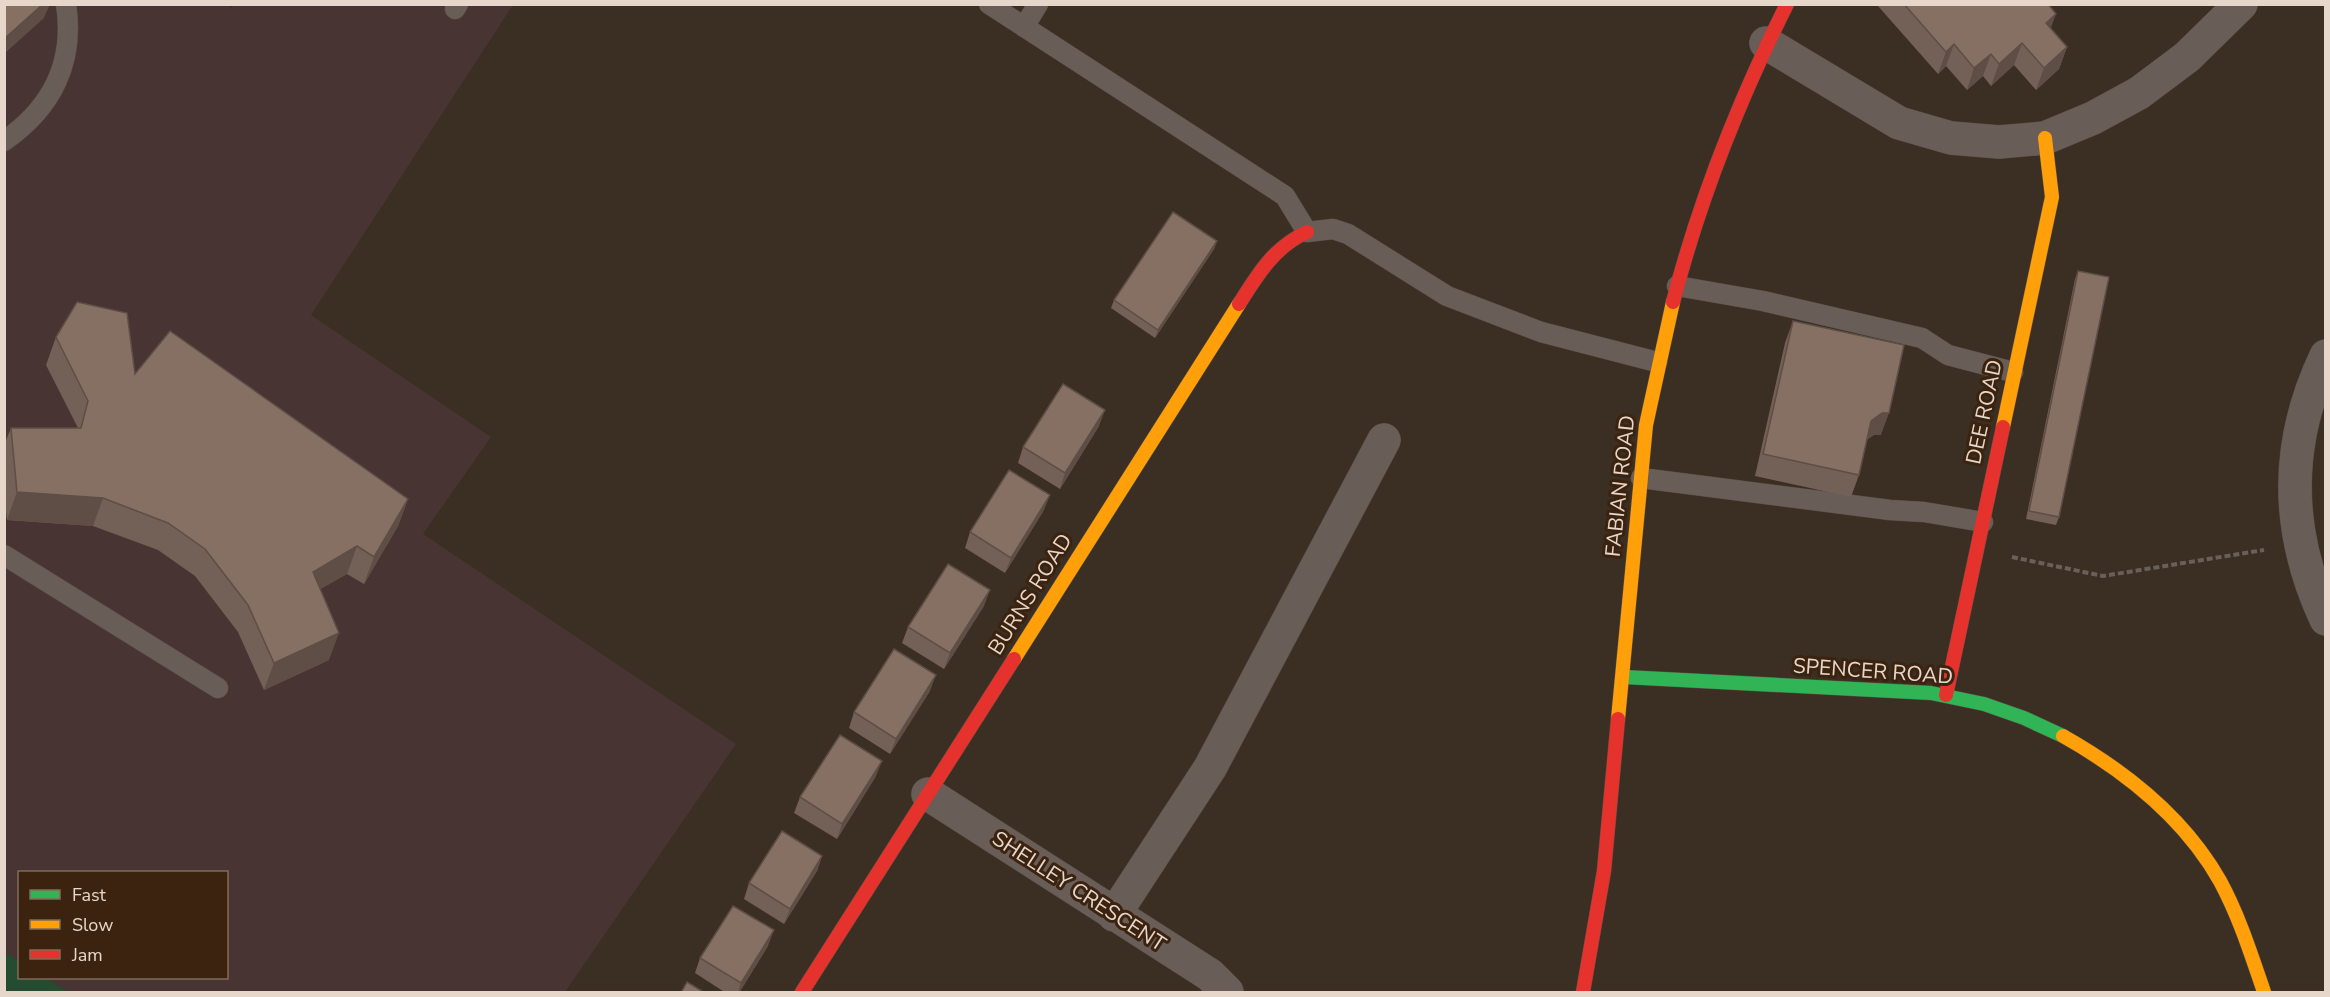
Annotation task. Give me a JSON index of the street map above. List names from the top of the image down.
{
  "streets": {
    "street": [
      "DEE ROAD",
      "FABIAN ROAD",
      "BURNS ROAD",
      "SPENCER ROAD",
      "SHELLEY CRESCENT"
    ]
  },
  "crossings": [
    ["DEE ROAD", "SPENCER ROAD"],
    ["FABIAN ROAD", "SPENCER ROAD"],
    ["BURNS ROAD", "SHELLEY CRESCENT"]
  ],
  "legend": ["Fast", "Slow", "Jam"]
}
